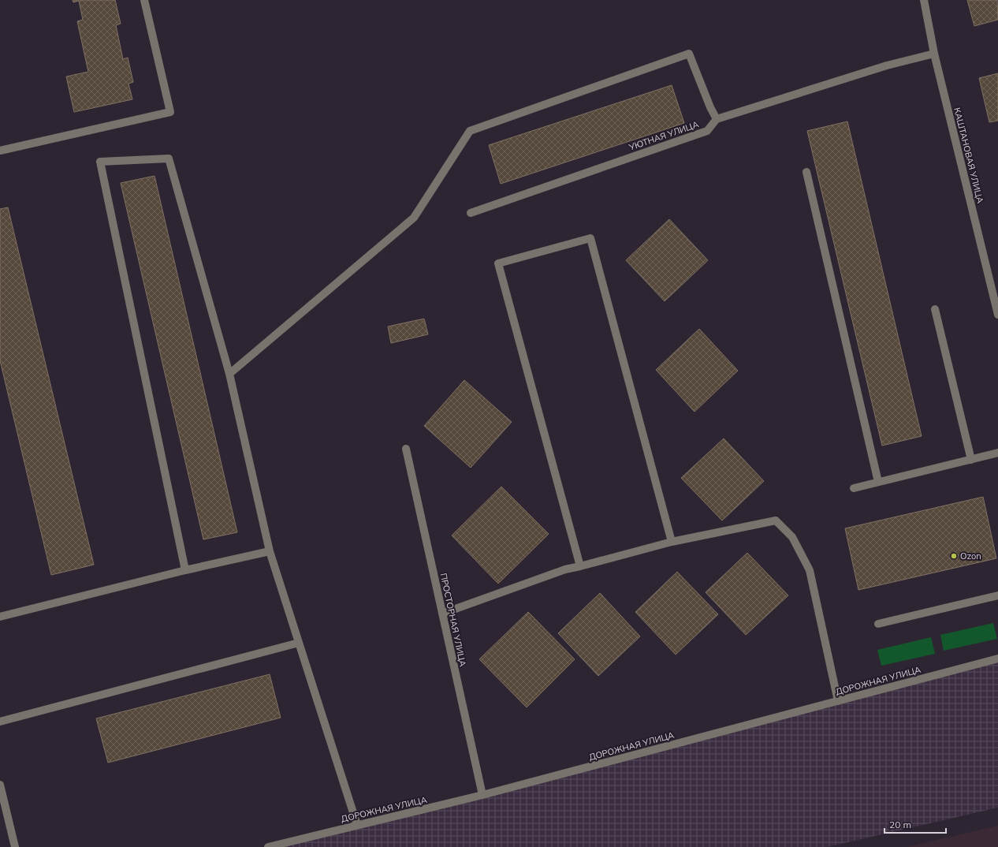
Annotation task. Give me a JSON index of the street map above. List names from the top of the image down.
{
  "streets": {
    "street": [
      "УЮТНАЯ УЛИЦА",
      "КАШТАНОВАЯ УЛИЦА",
      "ПРОСТОРНАЯ УЛИЦА",
      "ДОРОЖНАЯ УЛИЦА"
    ]
  },
  "crossings": [
    ["ПРОСТОРНАЯ УЛИЦА", "ДОРОЖНАЯ УЛИЦА"]
  ],
  "places": ["Ozon"],
  "scale_bar": "20 m"
}
